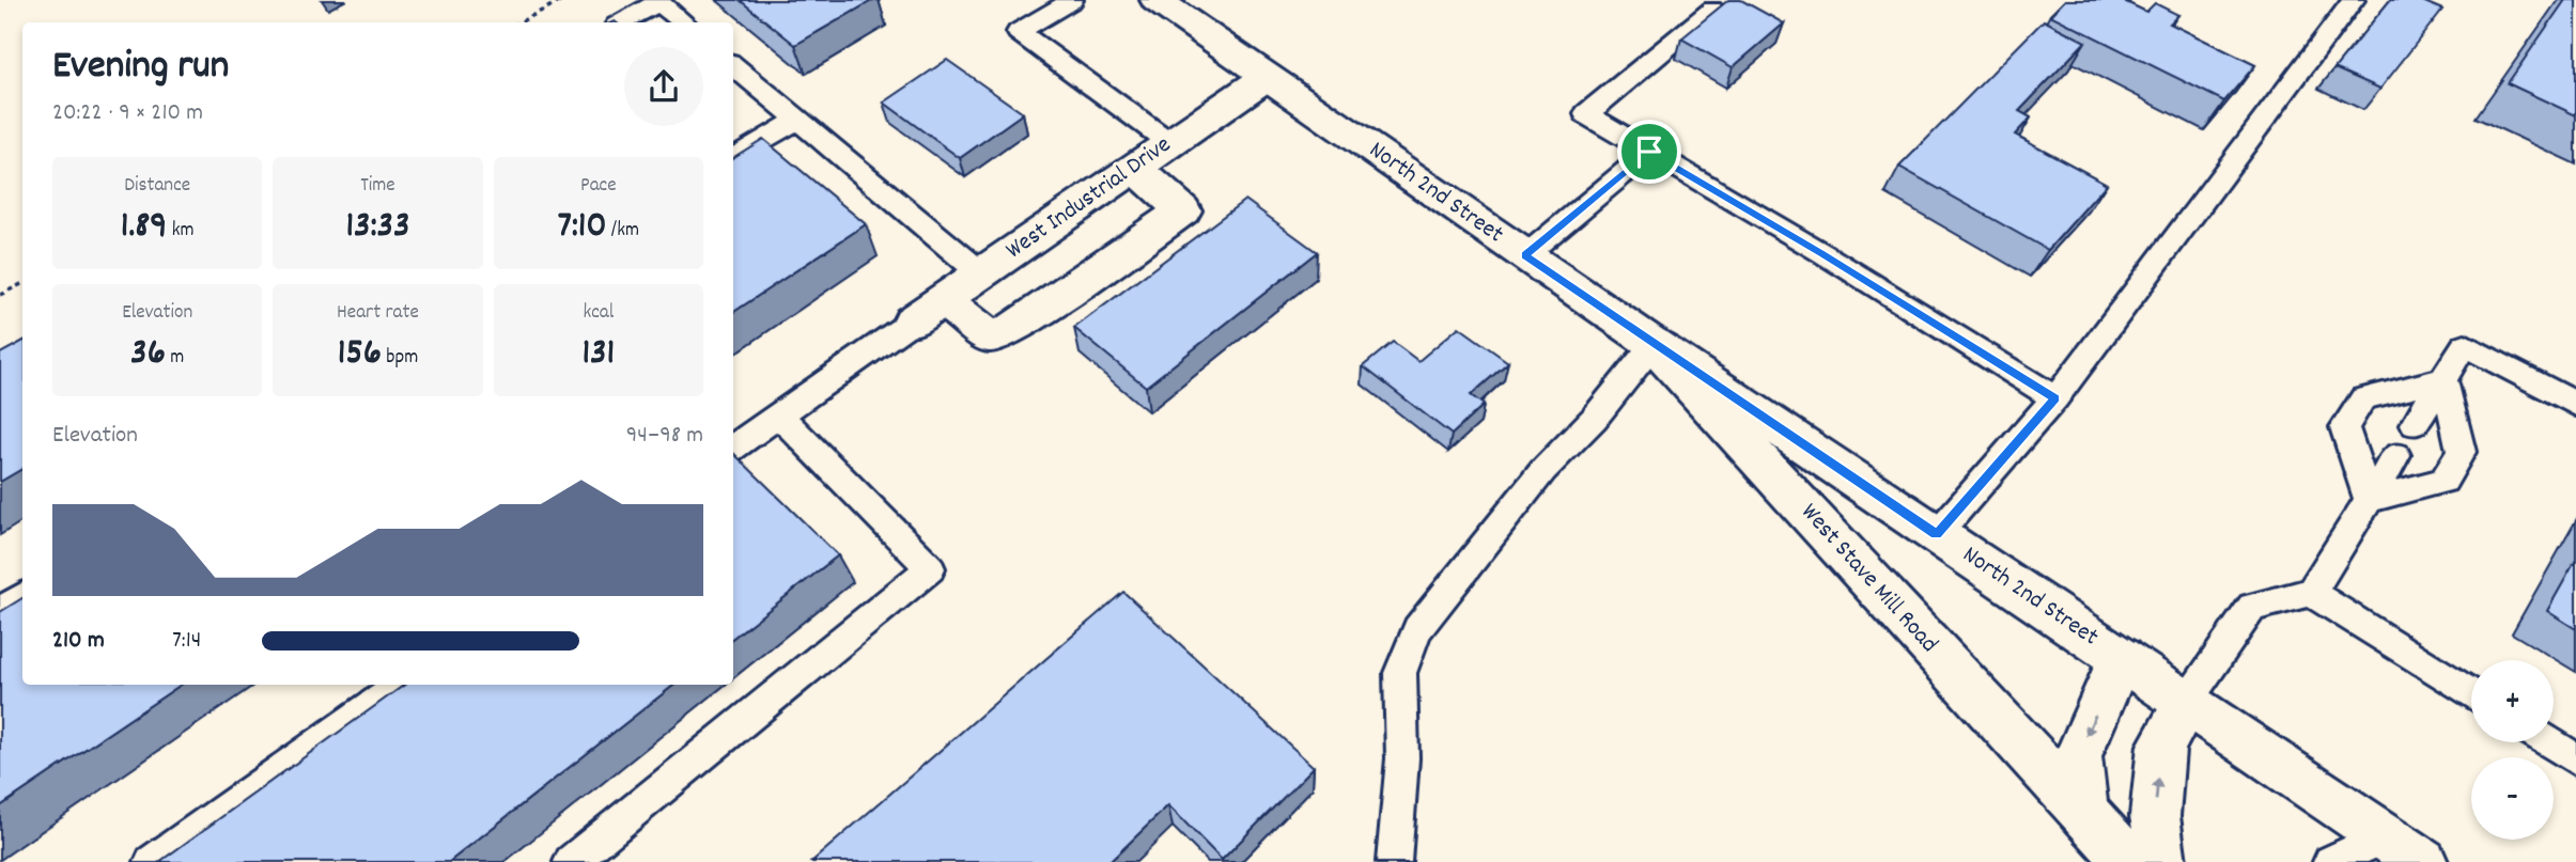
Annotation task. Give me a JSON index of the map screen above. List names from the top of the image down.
{
  "streets": {
    "street": ["North 2nd Street", "West Industrial Drive", "West Stave Mill Road"]
  },
  "crossings": [
    ["North 2nd Street", "West Industrial Drive"],
    ["North 2nd Street", "West Stave Mill Road"]
  ],
  "page": {
    "heading": ["Evening run", "20:22 · 9 × 210 m"],
    "stats": [
      ["Distance", "1.89 km"],
      ["Time", "13:33"],
      ["Pace", "7:10 /km"],
      ["Elevation", "36 m"],
      ["Heart rate", "156 bpm"],
      ["kcal", "131"]
    ],
    "chart": ["Elevation", "94–98 m"],
    "list": [
      {
        "name": "210 m",
        "note": "7:14"
      }
    ],
    "map_buttons": ["+", "−"]
  }
}
